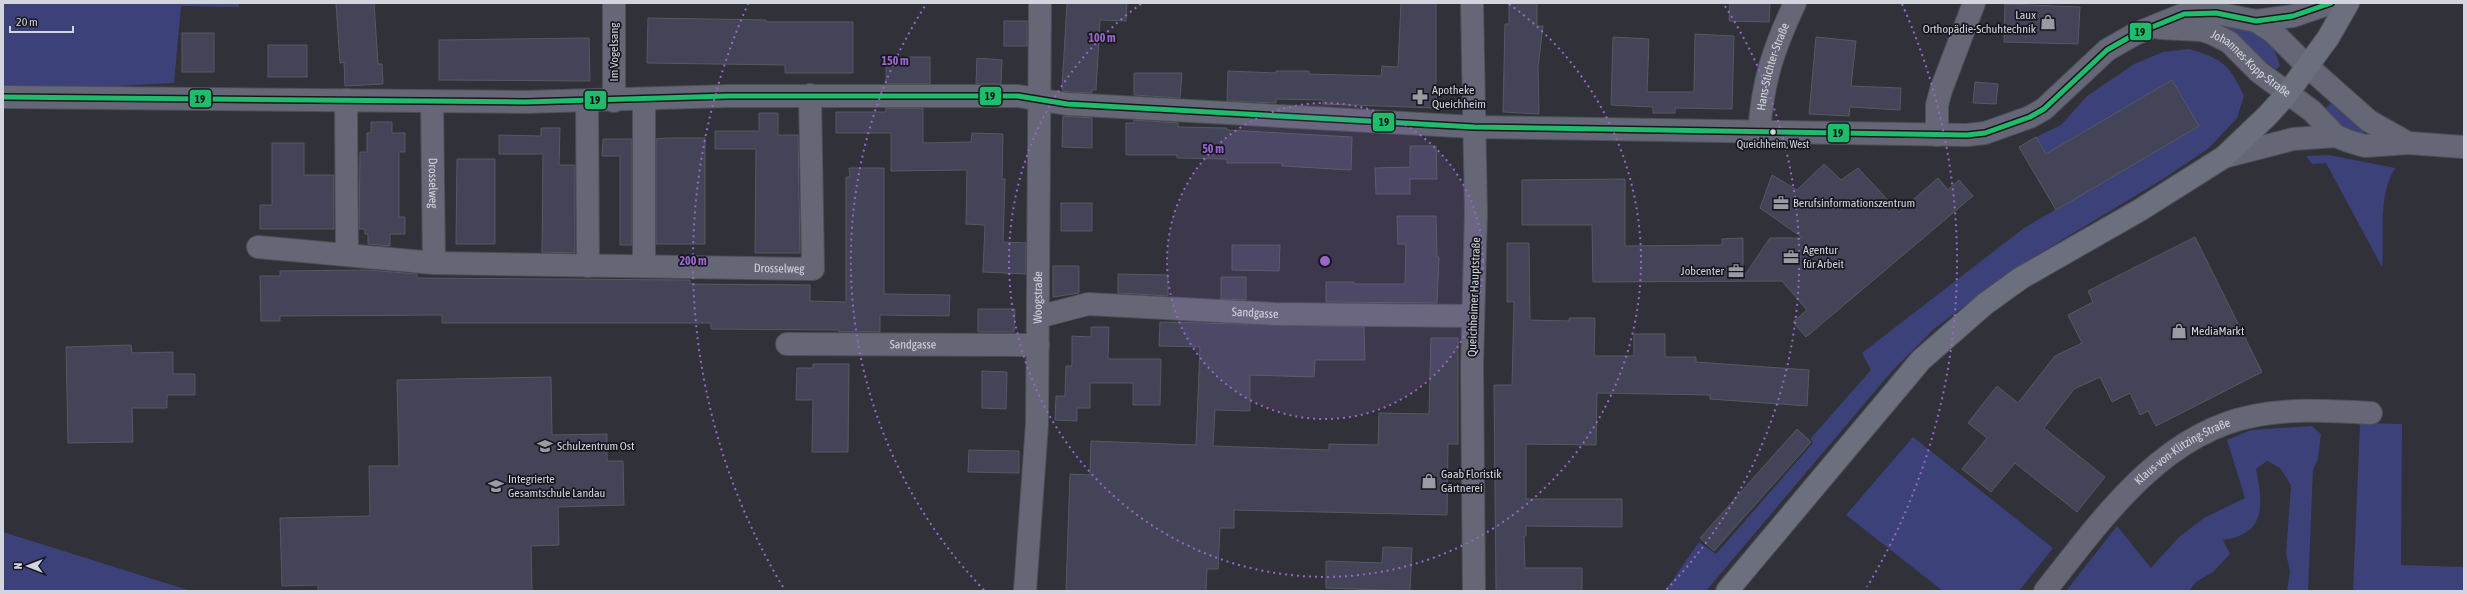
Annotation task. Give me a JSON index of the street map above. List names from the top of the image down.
{
  "streets": {
    "street": [
      "Im Vogelsang",
      "Johannes-Kopp-Straße",
      "Hans-Stichter-Straße",
      "Drosselweg",
      "Woogstraße",
      "Queichheimer Hauptstraße",
      "Sandgasse",
      "Klaus-von-Klitzing-Straße"
    ]
  },
  "crossings": [
    ["Im Vogelsang", "Johannes-Kopp-Straße"],
    ["Johannes-Kopp-Straße", "Hans-Stichter-Straße"],
    ["Johannes-Kopp-Straße", "Drosselweg"],
    ["Johannes-Kopp-Straße", "Woogstraße"],
    ["Johannes-Kopp-Straße", "Queichheimer Hauptstraße"],
    ["Woogstraße", "Sandgasse"],
    ["Queichheimer Hauptstraße", "Sandgasse"]
  ],
  "places": {
    "shop": ["Laux Orthopädie-Schuhtechnik", "MediaMarkt", "Gaab Floristik Gärtnerei"],
    "pharmacy": ["Apotheke Queichheim"],
    "other": ["Queichheim, West"],
    "office": ["Berufsinformationszentrum", "Agentur für Arbeit", "Jobcenter"],
    "school or university": ["Schulzentrum Ost", "Integrierte Gesamtschule Landau"]
  },
  "lines": ["transit line 19"],
  "scale_bar": "20 m",
  "north": "left",
  "rings": [
    "100 m",
    "150 m",
    "50 m",
    "200 m"
  ]
}
